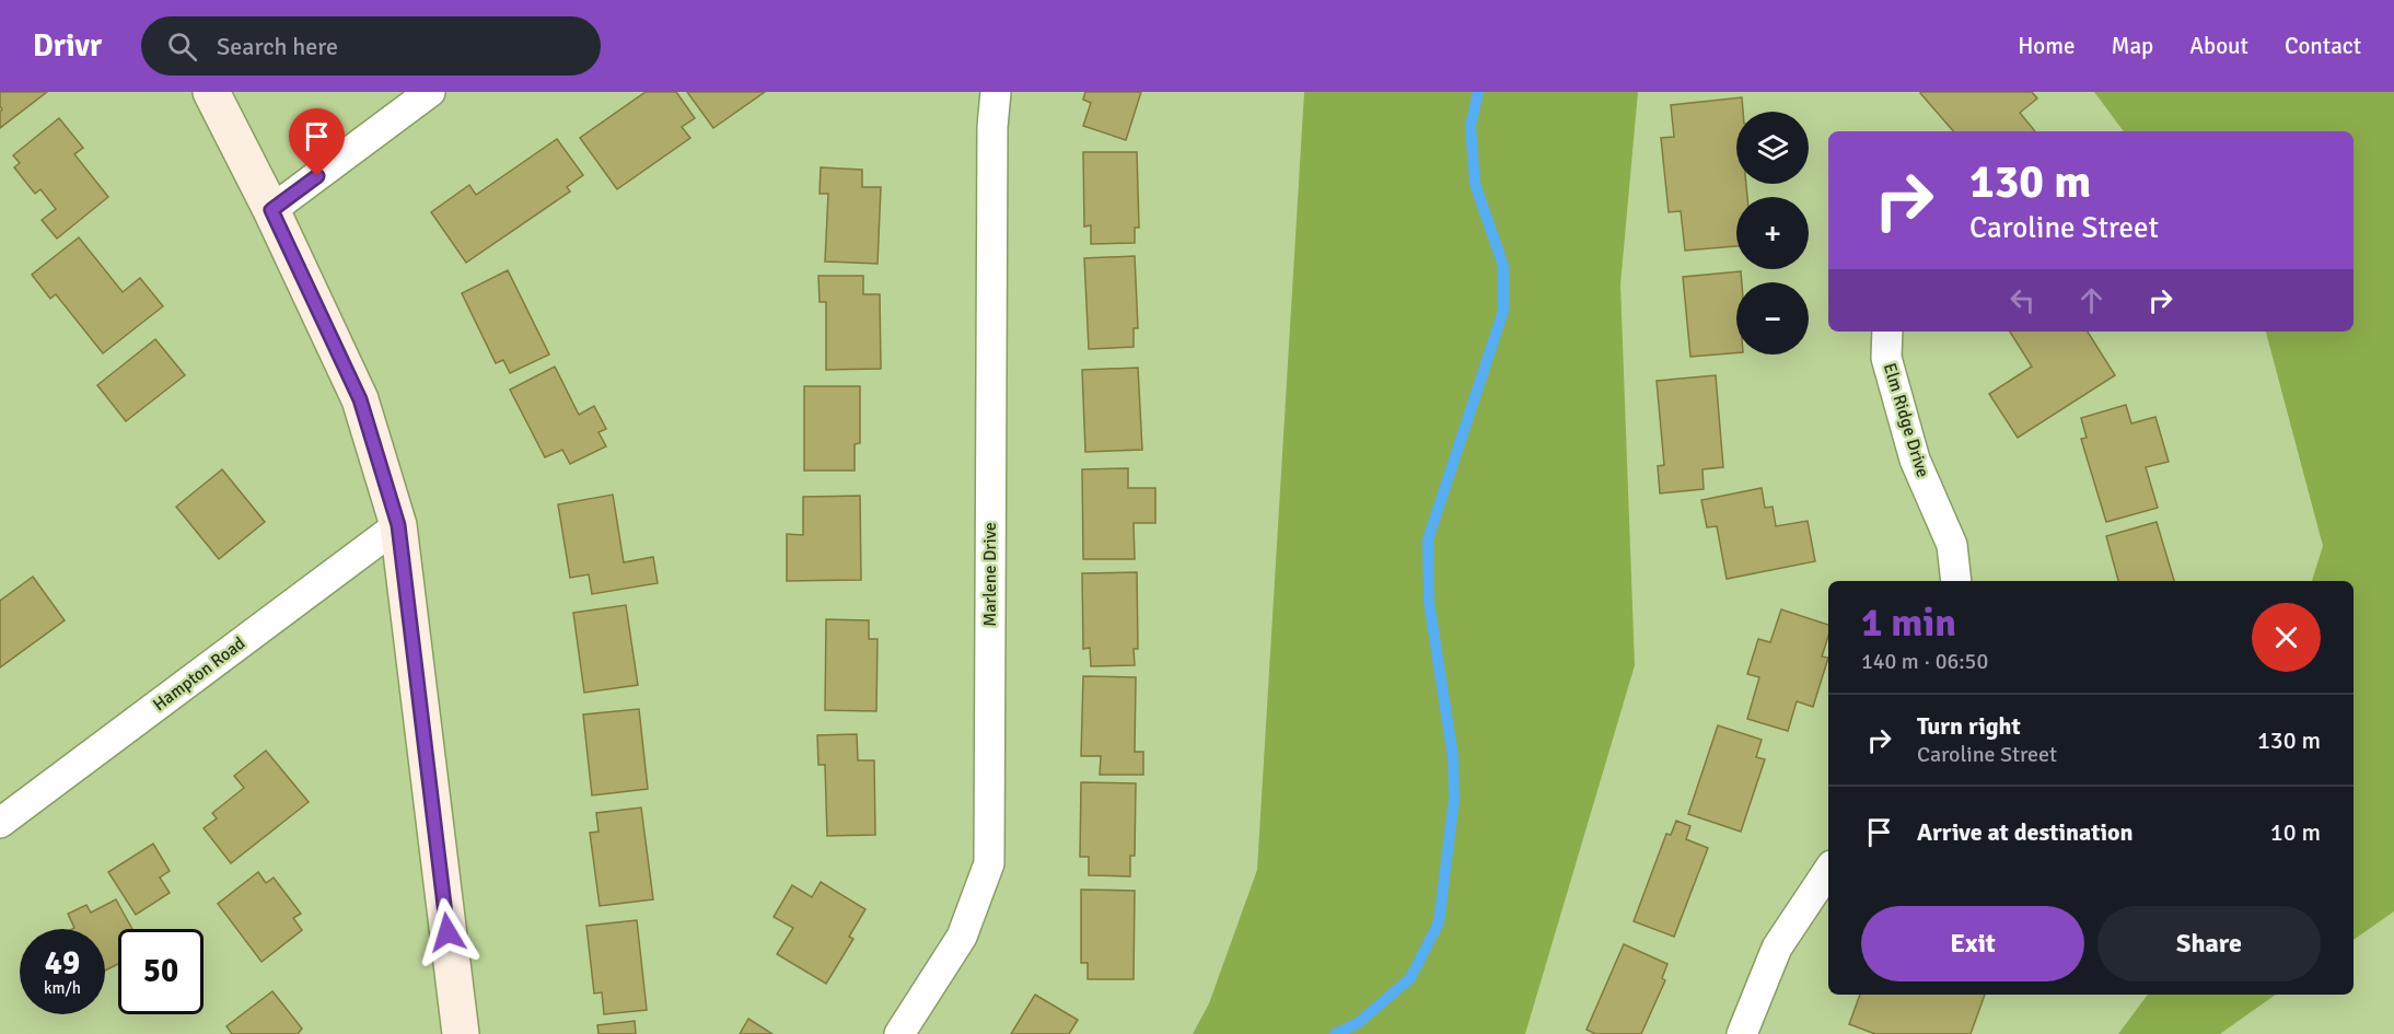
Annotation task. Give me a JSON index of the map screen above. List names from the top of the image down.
{
  "streets": {
    "street": ["Elm Ridge Drive", "Marlene Drive", "Hampton Road"]
  },
  "page": {
    "header": "Drivr",
    "search": "Search here",
    "nav": [
      "Home",
      "Map",
      "About",
      "Contact"
    ],
    "map_buttons": ["+", "−"],
    "turn": ["130 m", "Caroline Street"],
    "heading": ["1 min", "140 m · 06:50"],
    "list": [
      {
        "name": "Turn right",
        "note": "Caroline Street",
        "value": "130 m"
      },
      {
        "name": "Arrive at destination",
        "value": "10 m"
      }
    ],
    "buttons": ["Exit", "Share"],
    "speed": "49 km/h",
    "limit": "50"
  }
}
